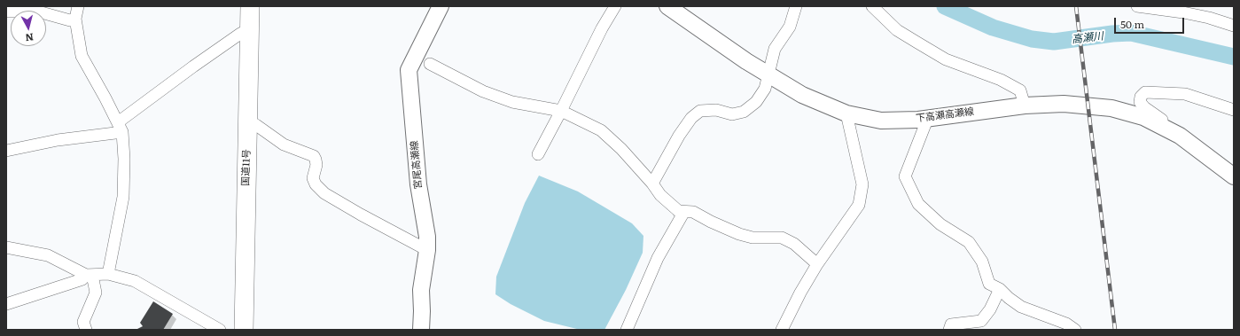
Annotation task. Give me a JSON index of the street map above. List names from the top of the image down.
{
  "streets": {
    "highway": ["国道11号"],
    "main road": ["下高瀬高瀬線", "宮尾高瀬線"]
  },
  "water": ["高瀬川"],
  "scale_bar": "50 m",
  "north": "bottom"
}
